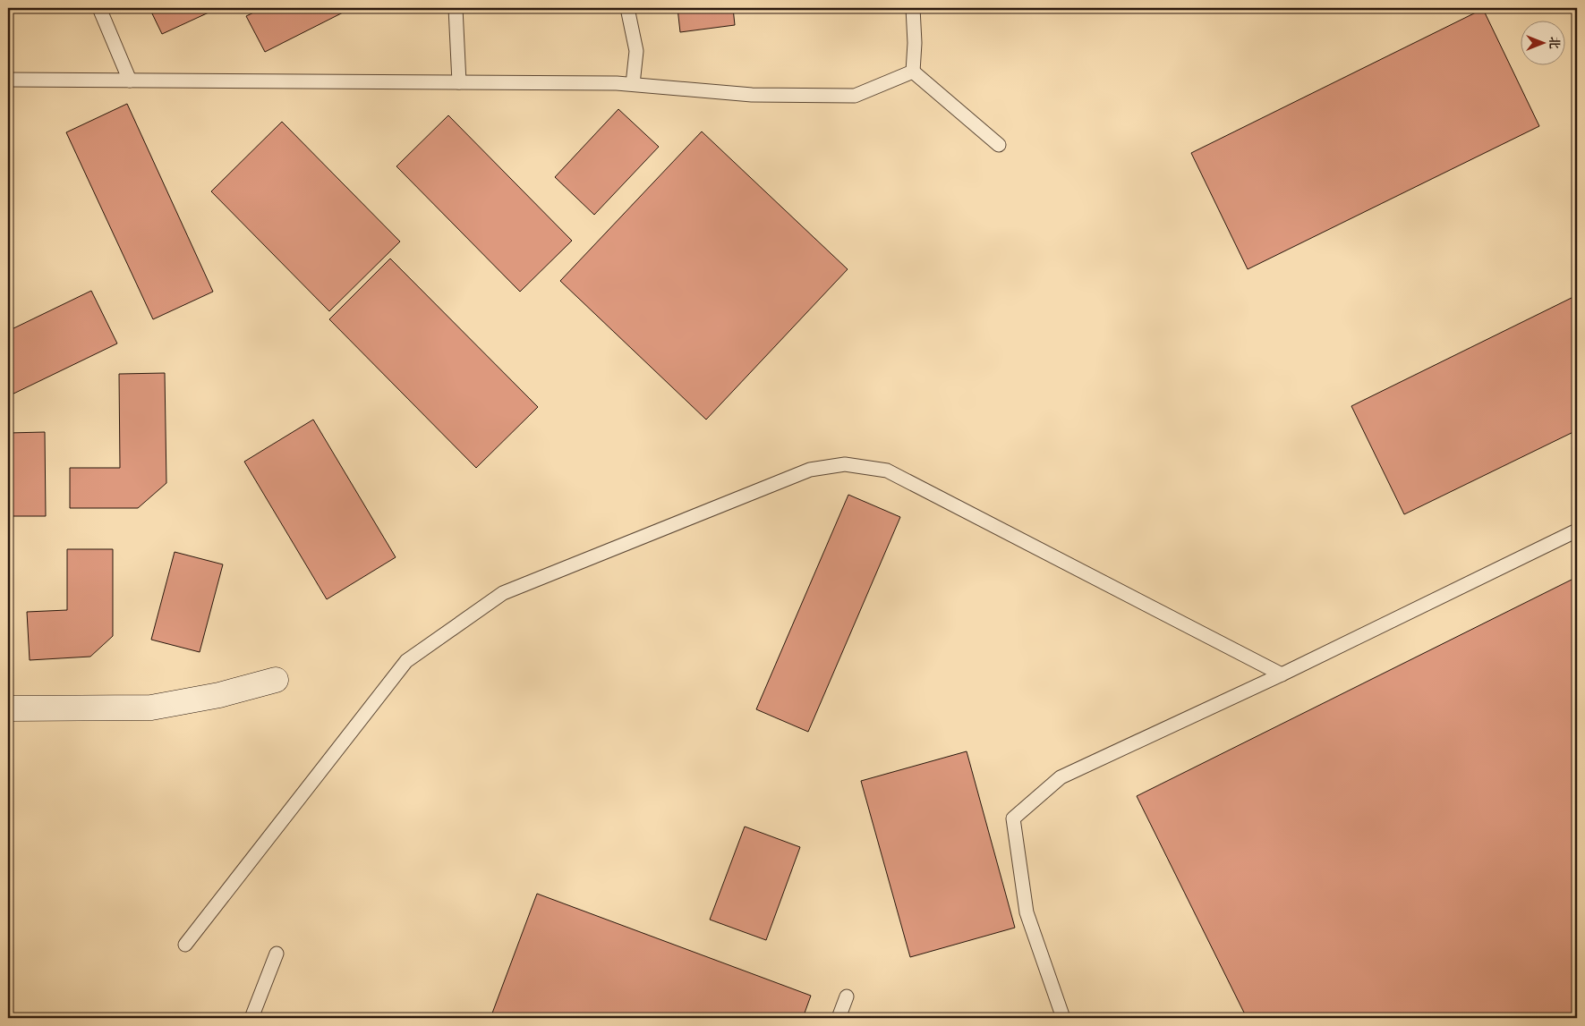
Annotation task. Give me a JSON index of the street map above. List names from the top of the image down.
{
  "north": "right"
}
